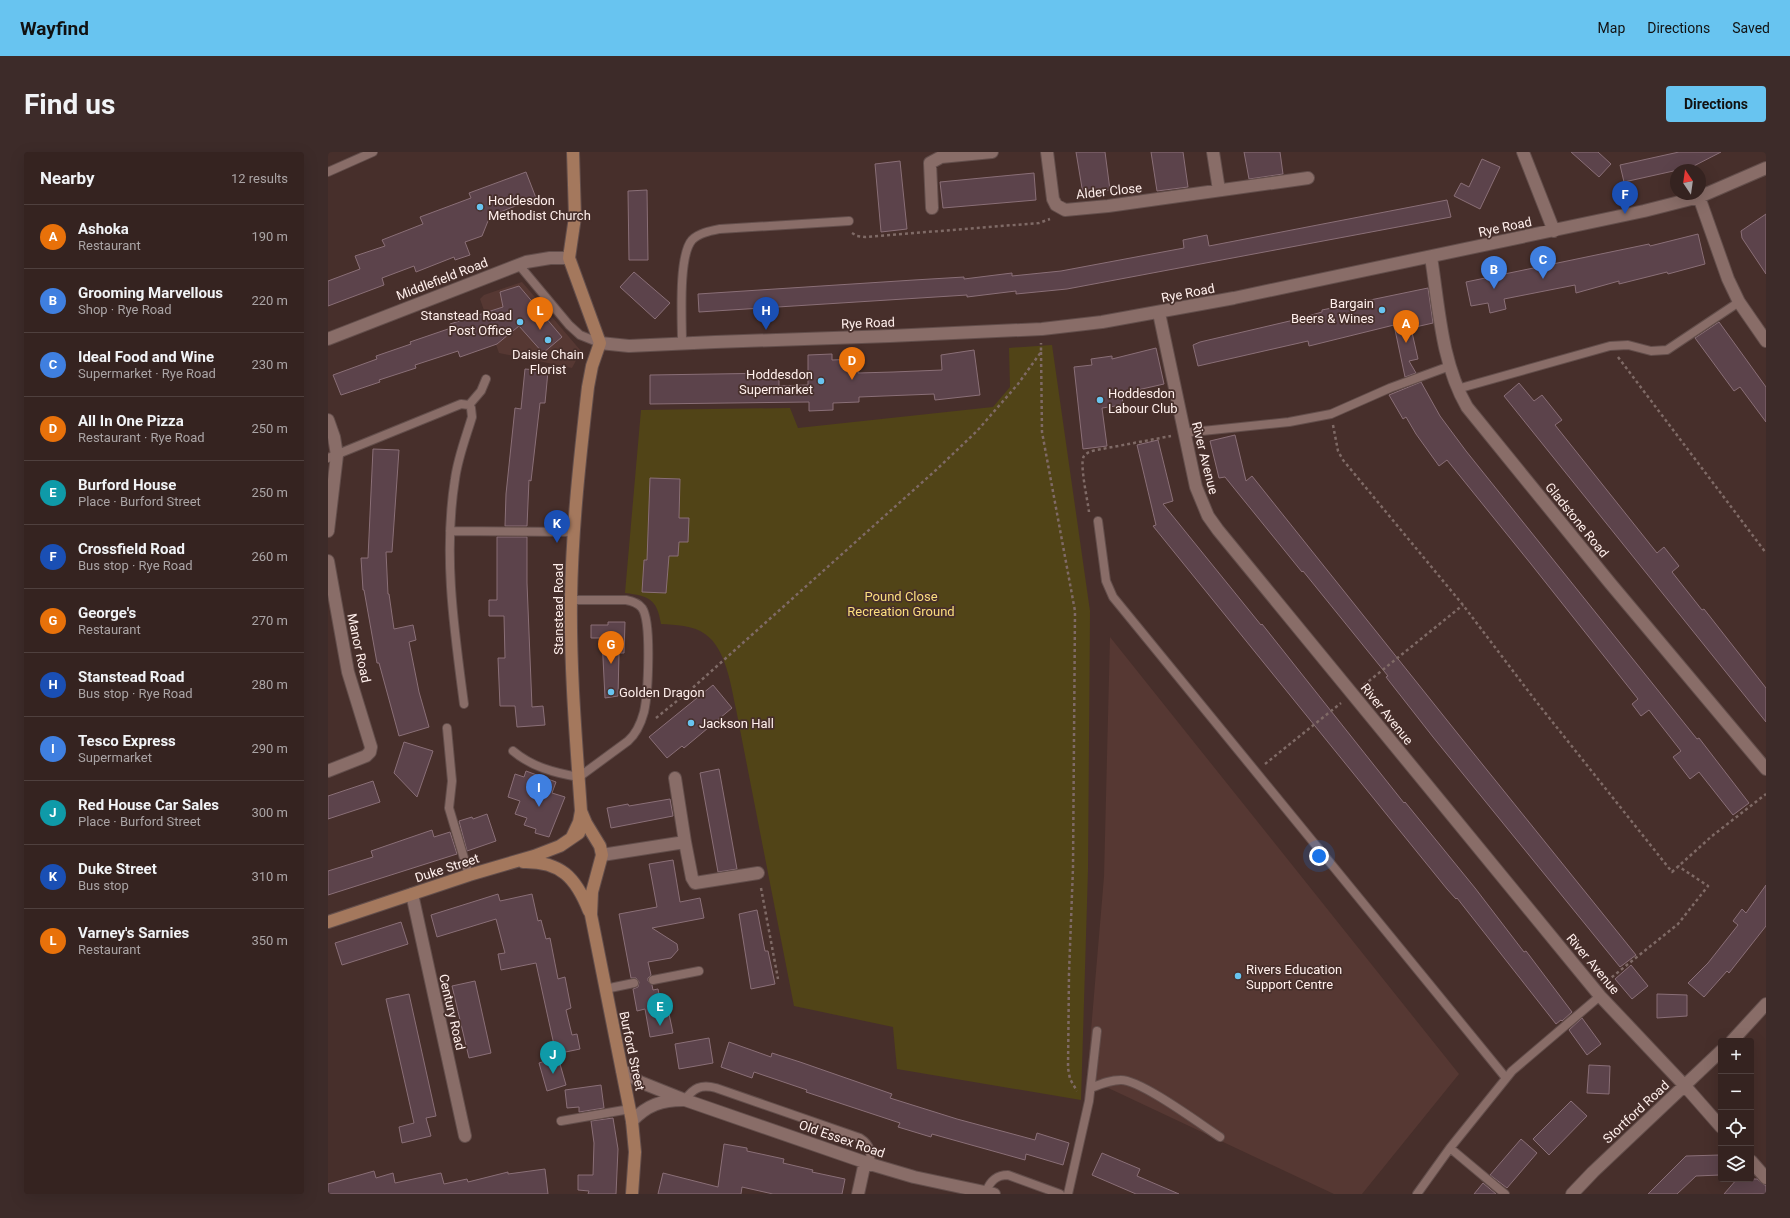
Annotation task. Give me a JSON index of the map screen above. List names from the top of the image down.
{
  "streets": {
    "street": [
      "Alder Close",
      "Rye Road",
      "Middlefield Road",
      "River Avenue",
      "Gladstone Road",
      "Stanstead Road",
      "Manor Road",
      "Duke Street",
      "Century Road",
      "Burford Street",
      "Stortford Road",
      "Old Essex Road"
    ]
  },
  "crossings": [
    ["Rye Road", "River Avenue"],
    ["Rye Road", "Gladstone Road"],
    ["Rye Road", "Stanstead Road"],
    ["River Avenue", "Stortford Road"],
    ["Duke Street", "Century Road"],
    ["Duke Street", "Burford Street"],
    ["Burford Street", "Old Essex Road"]
  ],
  "parks": ["Pound Close Recreation Ground"],
  "places": [
    "Hoddesdon Methodist Church",
    "Bargain Beers & Wines",
    "Stanstead Road Post Office",
    "Daisie Chain Florist",
    "Hoddesdon Supermarket",
    "Hoddesdon Labour Club",
    "Golden Dragon",
    "Jackson Hall",
    "Rivers Education Support Centre"
  ],
  "north": "top",
  "page": {
    "header": "Wayfind",
    "nav": ["Map", "Directions", "Saved"],
    "buttons": "Directions",
    "title": "Find us",
    "heading": ["Nearby", "12 results"],
    "pins": [
      "F",
      "C",
      "B",
      "H",
      "L",
      "A",
      "D",
      "K",
      "G",
      "I",
      "E",
      "J"
    ],
    "list": [
      {
        "mark": "A",
        "name": "Ashoka",
        "note": "Restaurant",
        "value": "190 m"
      },
      {
        "mark": "B",
        "name": "Grooming Marvellous",
        "note": "Shop · Rye Road",
        "value": "220 m"
      },
      {
        "mark": "C",
        "name": "Ideal Food and Wine",
        "note": "Supermarket · Rye Road",
        "value": "230 m"
      },
      {
        "mark": "D",
        "name": "All In One Pizza",
        "note": "Restaurant · Rye Road",
        "value": "250 m"
      },
      {
        "mark": "E",
        "name": "Burford House",
        "note": "Place · Burford Street",
        "value": "250 m"
      },
      {
        "mark": "F",
        "name": "Crossfield Road",
        "note": "Bus stop · Rye Road",
        "value": "260 m"
      },
      {
        "mark": "G",
        "name": "George's",
        "note": "Restaurant",
        "value": "270 m"
      },
      {
        "mark": "H",
        "name": "Stanstead Road",
        "note": "Bus stop · Rye Road",
        "value": "280 m"
      },
      {
        "mark": "I",
        "name": "Tesco Express",
        "note": "Supermarket",
        "value": "290 m"
      },
      {
        "mark": "J",
        "name": "Red House Car Sales",
        "note": "Place · Burford Street",
        "value": "300 m"
      },
      {
        "mark": "K",
        "name": "Duke Street",
        "note": "Bus stop",
        "value": "310 m"
      },
      {
        "mark": "L",
        "name": "Varney's Sarnies",
        "note": "Restaurant",
        "value": "350 m"
      }
    ],
    "map_buttons": ["+", "−"]
  }
}
